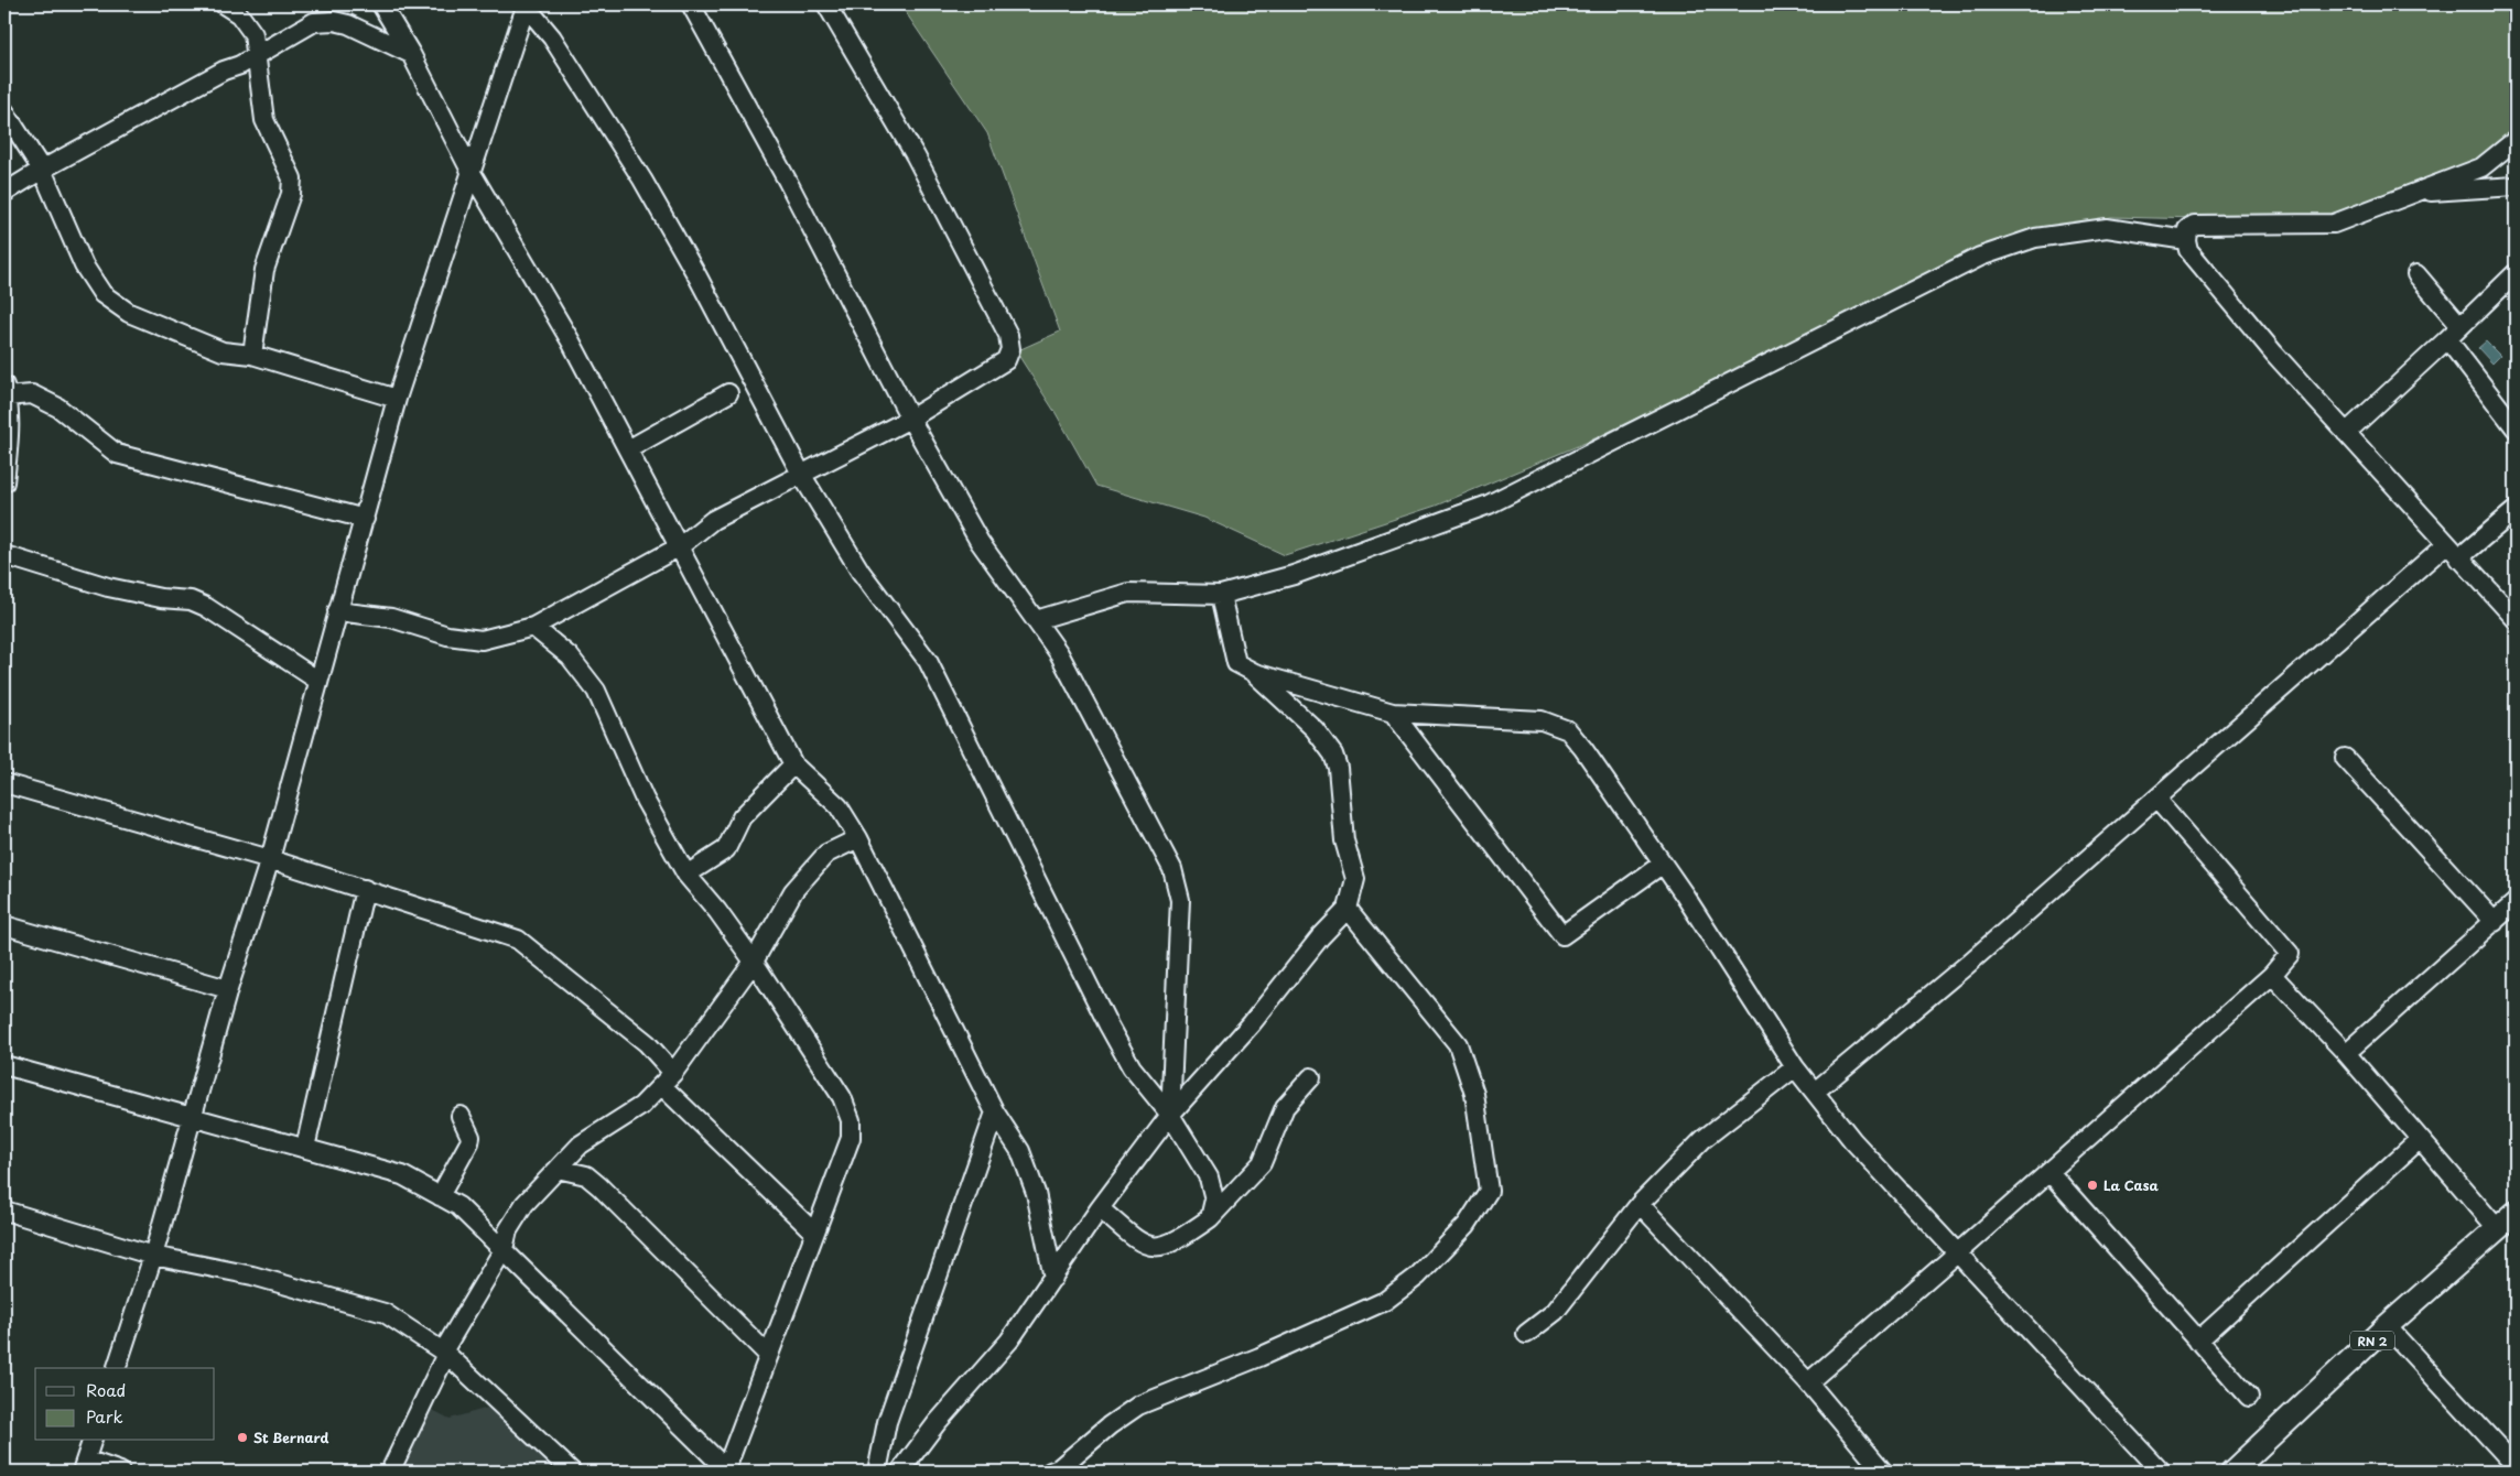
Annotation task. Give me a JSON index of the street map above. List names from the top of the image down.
{
  "streets": {
    "main road": ["RN 2"]
  },
  "places": ["La Casa", "St Bernard"],
  "legend": ["Road", "Park"]
}
